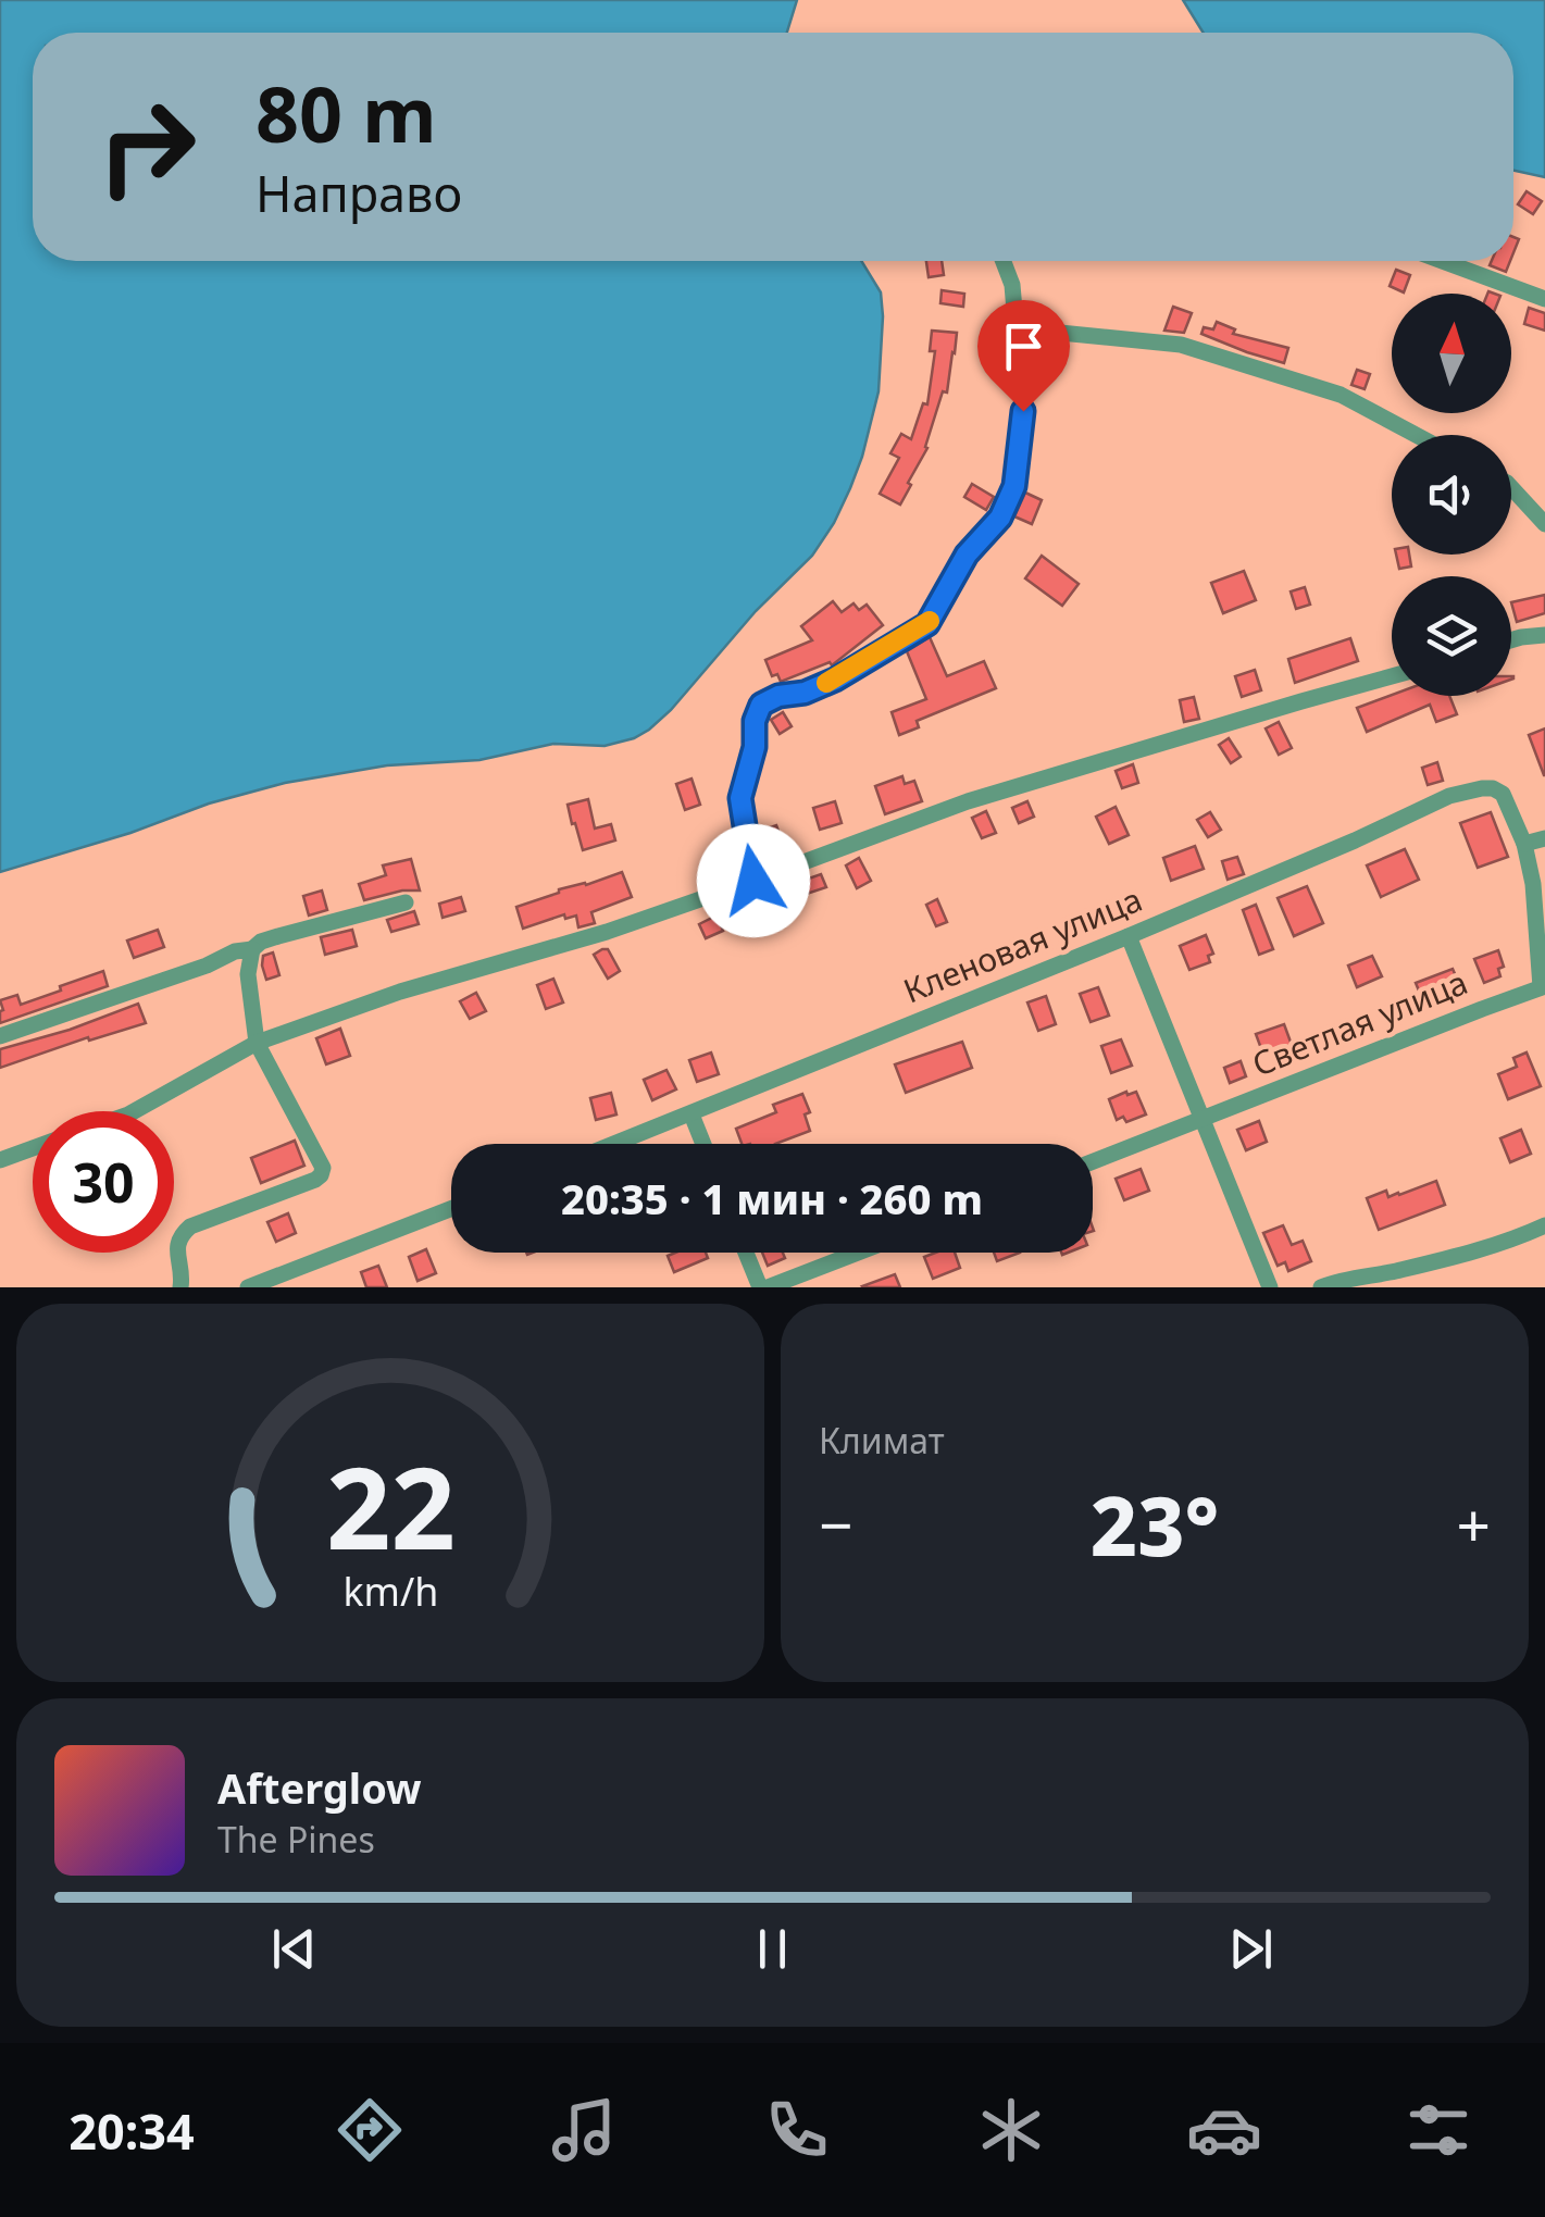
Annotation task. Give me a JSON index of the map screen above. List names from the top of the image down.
{
  "streets": {
    "street": ["Кленовая улица", "Светлая улица"]
  },
  "north": "top",
  "page": {
    "turn": ["80 m", "Направо"],
    "limit": "30",
    "trip": "20:35 · 1 мин · 260 m",
    "tile": "Климат",
    "heat": ["−", "23°", "+"],
    "song": ["Afterglow", "The Pines"],
    "tabs": "20:34",
    "gauge": ["22", "km/h"]
  }
}
